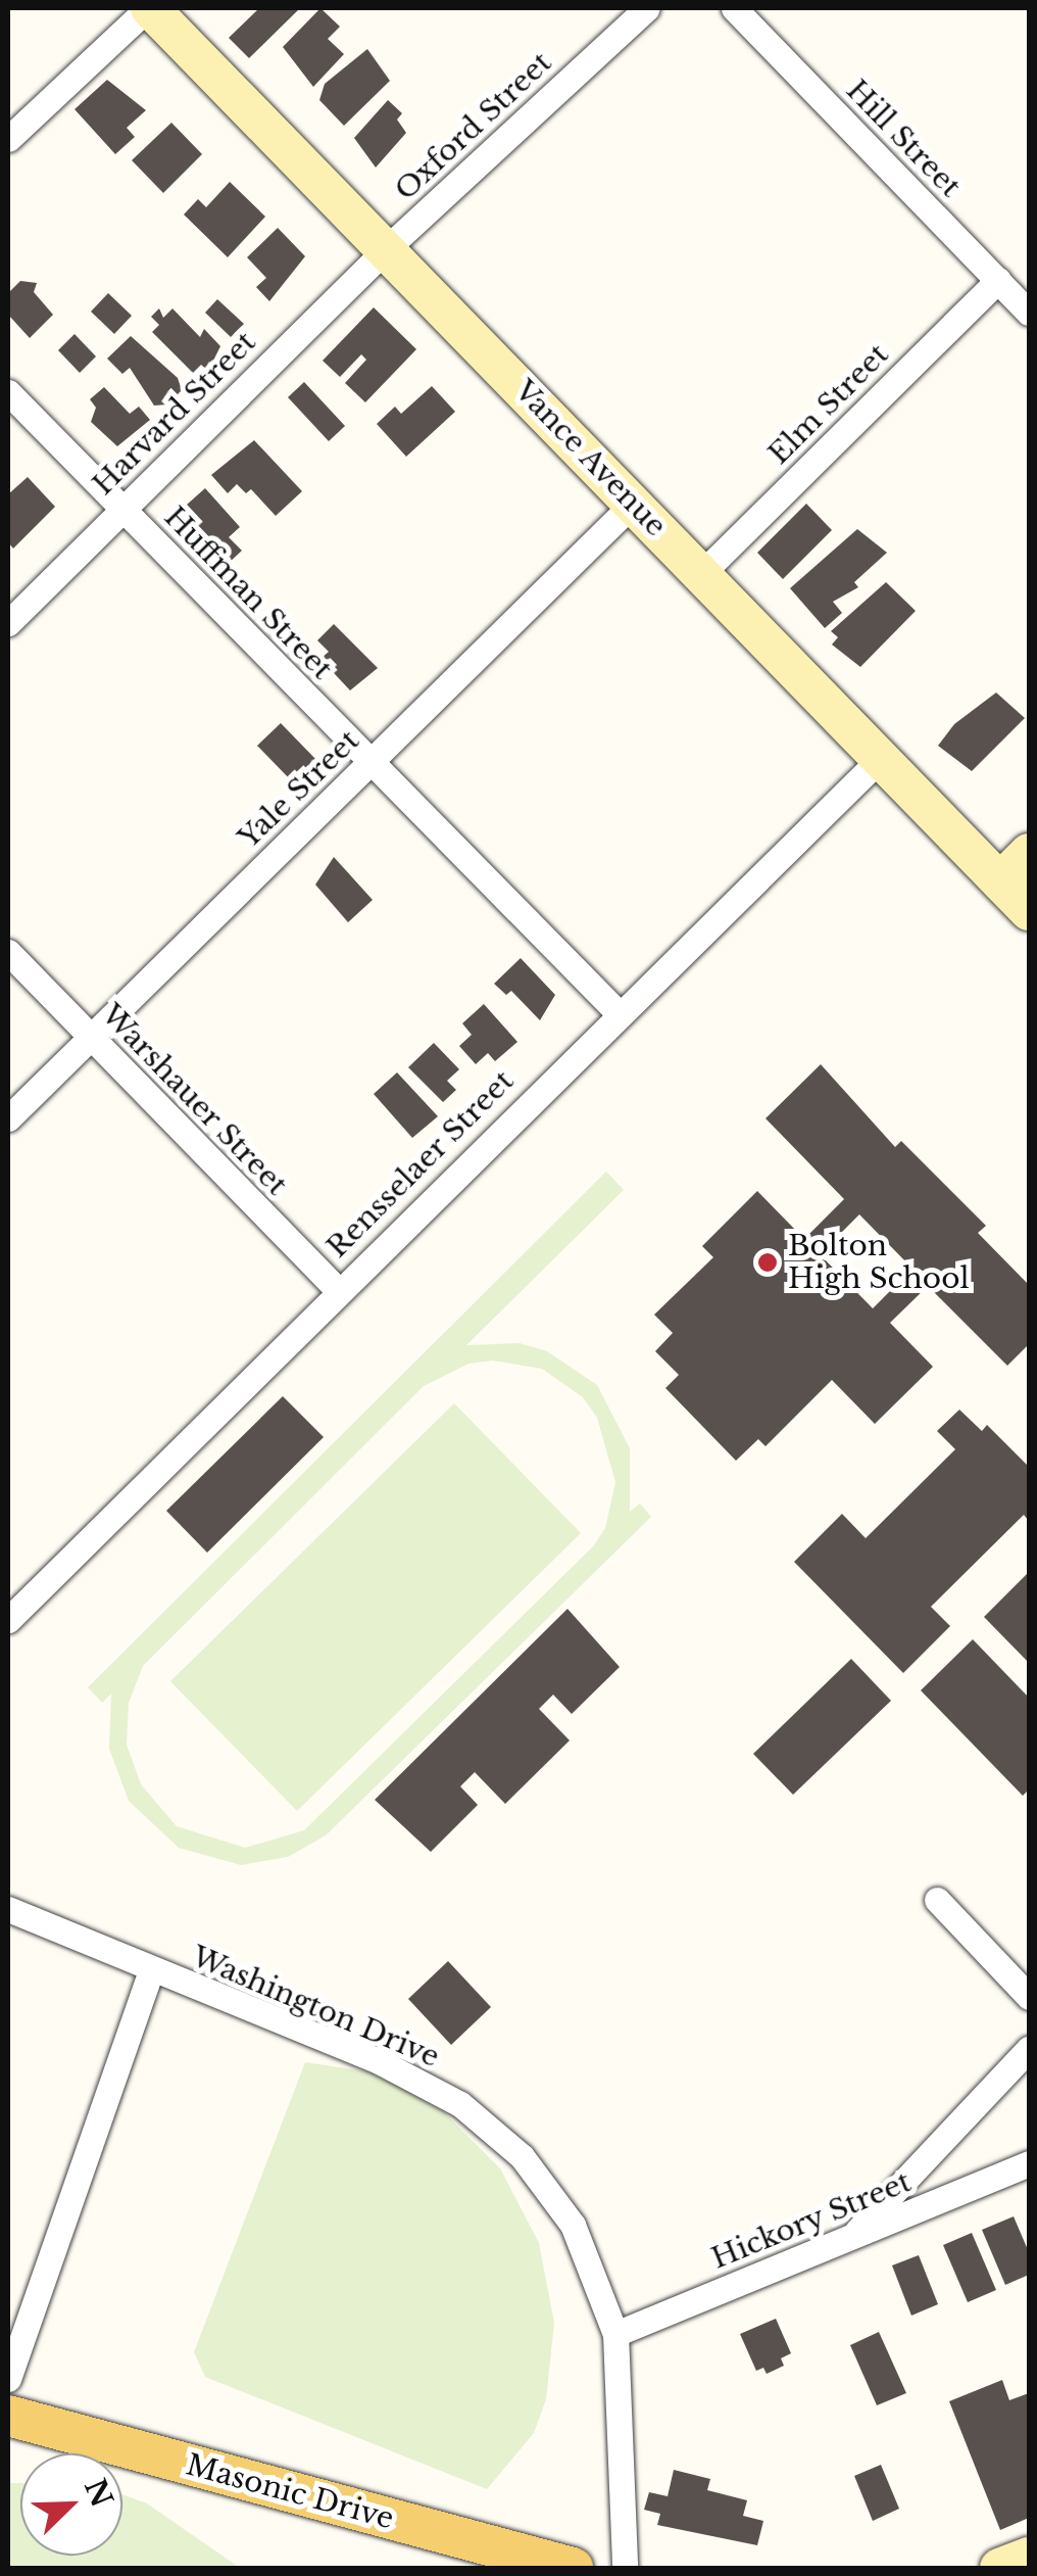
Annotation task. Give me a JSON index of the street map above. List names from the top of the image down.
{
  "streets": {
    "main road": ["Masonic Drive"],
    "street": [
      "Oxford Street",
      "Hill Street",
      "Elm Street",
      "Harvard Street",
      "Vance Avenue",
      "Huffman Street",
      "Yale Street",
      "Warshauer Street",
      "Rensselaer Street",
      "Washington Drive",
      "Hickory Street"
    ]
  },
  "crossings": [
    ["Oxford Street", "Harvard Street"],
    ["Oxford Street", "Vance Avenue"],
    ["Hill Street", "Elm Street"],
    ["Elm Street", "Vance Avenue"],
    ["Harvard Street", "Vance Avenue"],
    ["Harvard Street", "Huffman Street"],
    ["Vance Avenue", "Yale Street"],
    ["Vance Avenue", "Rensselaer Street"],
    ["Huffman Street", "Yale Street"],
    ["Huffman Street", "Rensselaer Street"],
    ["Yale Street", "Warshauer Street"],
    ["Warshauer Street", "Rensselaer Street"],
    ["Washington Drive", "Hickory Street"]
  ],
  "places": ["Bolton High School"],
  "north": "top right"
}
